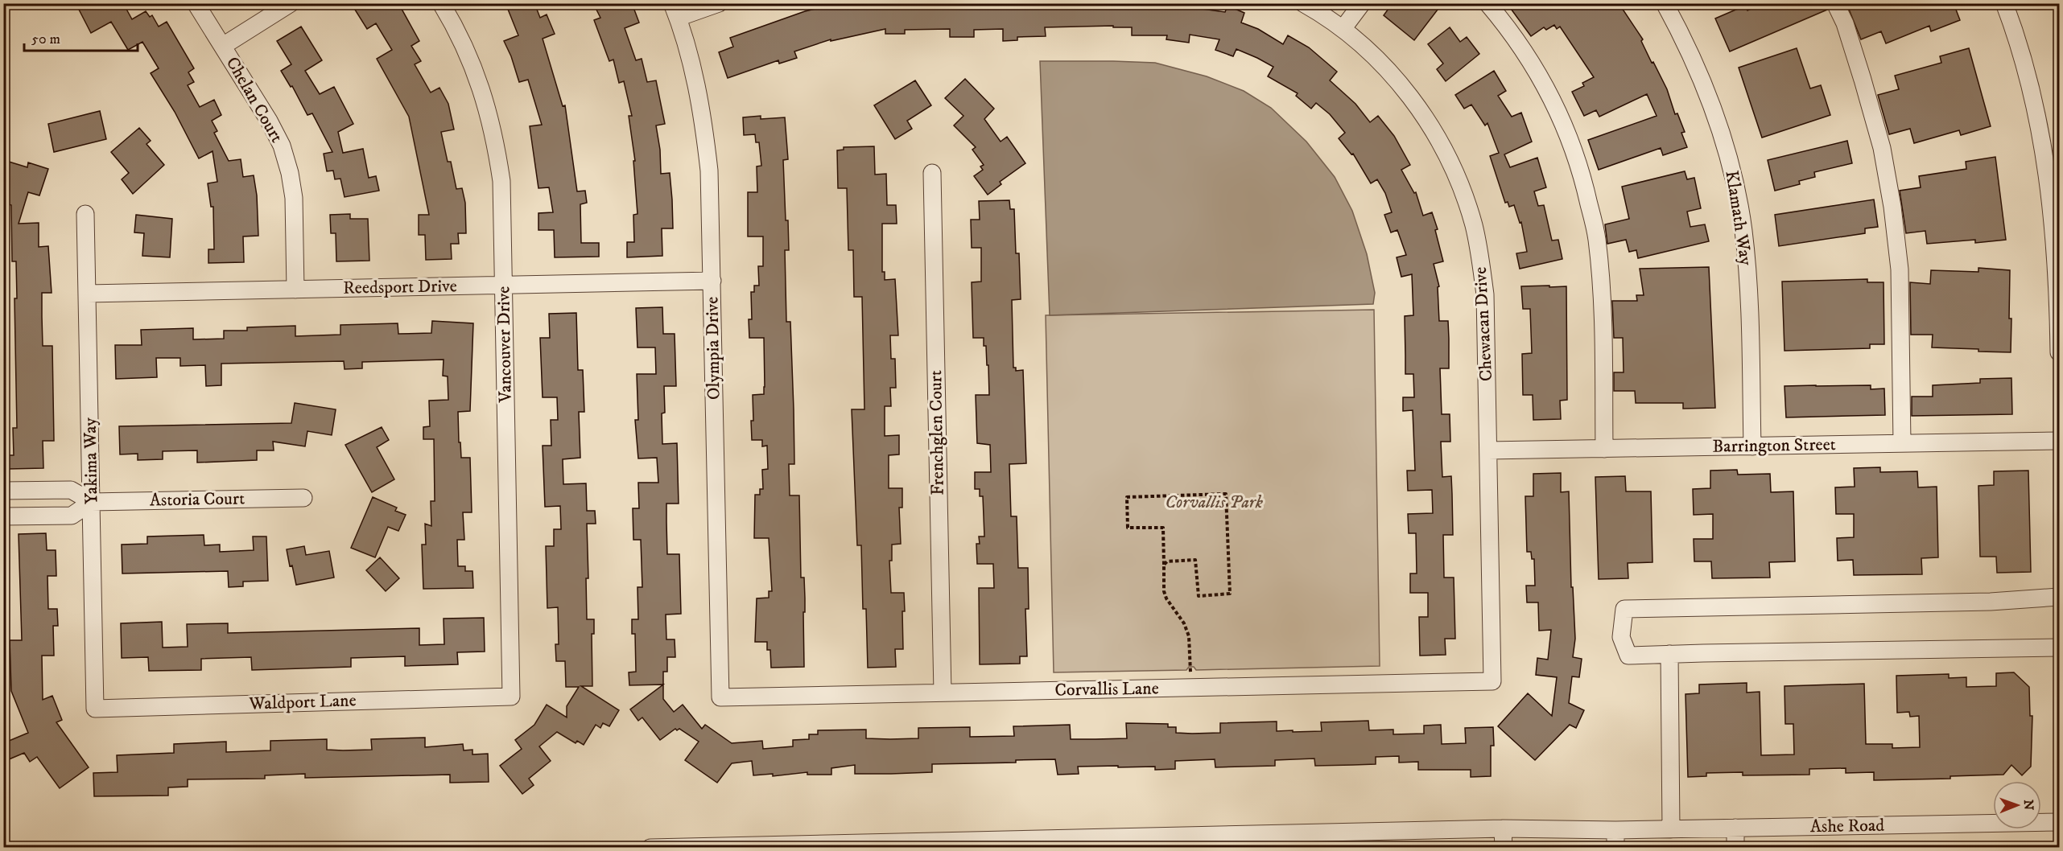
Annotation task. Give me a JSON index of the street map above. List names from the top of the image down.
{
  "streets": {
    "street": [
      "Chelan Court",
      "Klamath Way",
      "Reedsport Drive",
      "Chewacan Drive",
      "Vancouver Drive",
      "Olympia Drive",
      "Frenchglen Court",
      "Barrington Street",
      "Yakima Way",
      "Astoria Court",
      "Corvallis Lane",
      "Waldport Lane",
      "Ashe Road"
    ]
  },
  "crossings": [
    ["Chelan Court", "Reedsport Drive"],
    ["Klamath Way", "Barrington Street"],
    ["Reedsport Drive", "Vancouver Drive"],
    ["Reedsport Drive", "Olympia Drive"],
    ["Reedsport Drive", "Yakima Way"],
    ["Chewacan Drive", "Barrington Street"],
    ["Chewacan Drive", "Corvallis Lane"],
    ["Vancouver Drive", "Waldport Lane"],
    ["Olympia Drive", "Corvallis Lane"],
    ["Frenchglen Court", "Corvallis Lane"],
    ["Yakima Way", "Astoria Court"],
    ["Yakima Way", "Waldport Lane"]
  ],
  "parks": ["Corvallis Park"],
  "scale_bar": "50 m",
  "north": "right"
}
